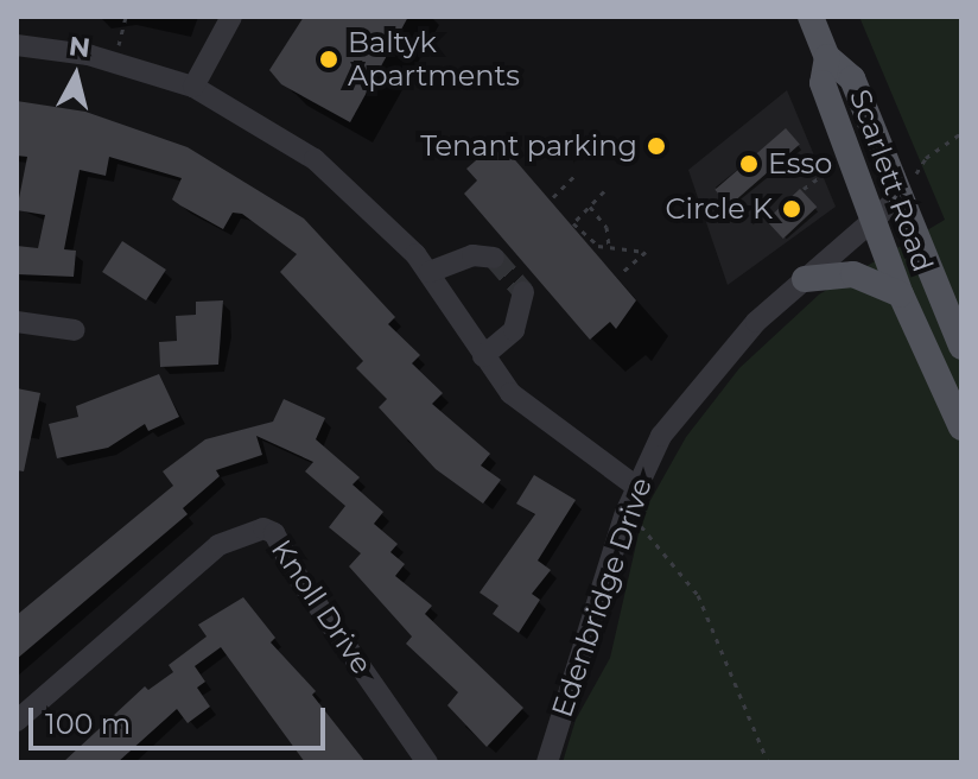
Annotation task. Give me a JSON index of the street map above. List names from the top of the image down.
{
  "streets": {
    "main road": ["Scarlett Road"],
    "street": ["Edenbridge Drive", "Knoll Drive"]
  },
  "crossings": [
    ["Scarlett Road", "Edenbridge Drive"]
  ],
  "places": [
    "Baltyk Apartments",
    "Tenant parking",
    "Esso",
    "Circle K"
  ],
  "scale_bar": "100 m",
  "north": "top"
}
